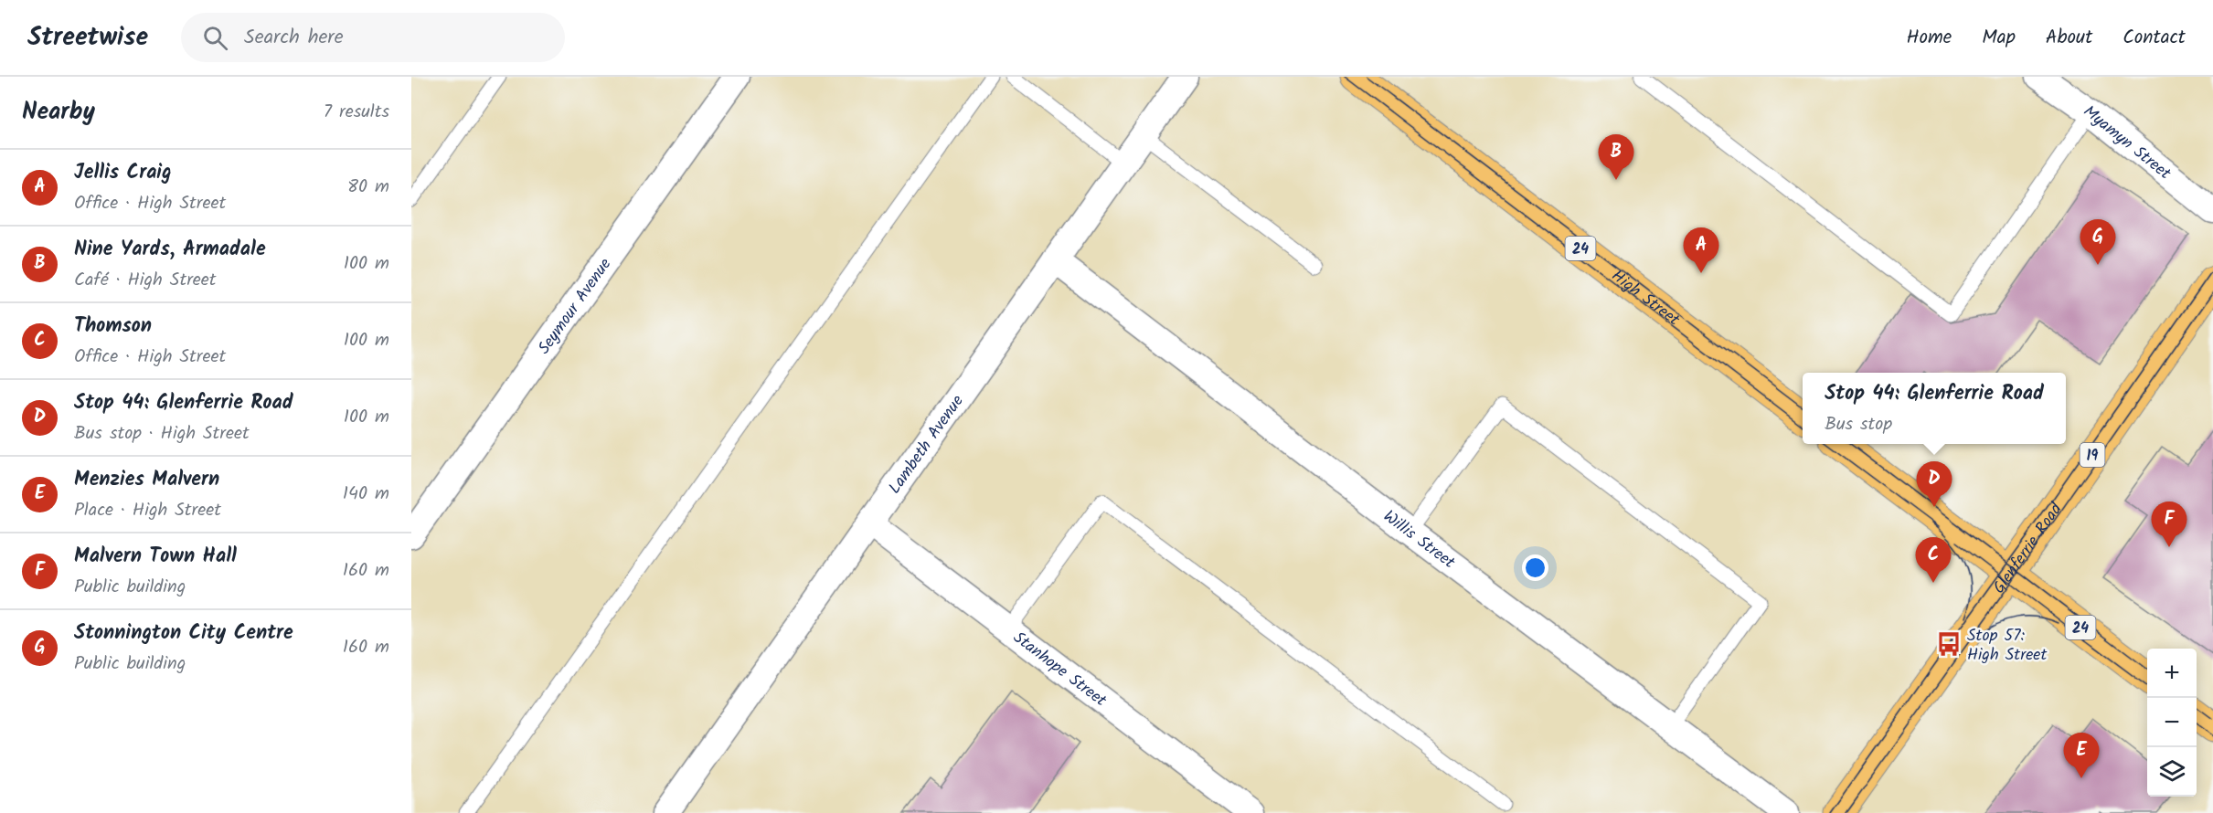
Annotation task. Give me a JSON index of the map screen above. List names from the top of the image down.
{
  "streets": {
    "main road": [
      "24",
      "High Street",
      "19",
      "Glenferrie Road"
    ],
    "street": [
      "Myamyn Street",
      "Seymour Avenue",
      "Lambeth Avenue",
      "Willis Street",
      "Stanhope Street"
    ]
  },
  "crossings": [
    ["24", "Glenferrie Road"],
    ["Lambeth Avenue", "Willis Street"],
    ["Lambeth Avenue", "Stanhope Street"]
  ],
  "places": {
    "bus stop": ["Stop 57: High Street"]
  },
  "page": {
    "header": "Streetwise",
    "search": "Search here",
    "nav": [
      "Home",
      "Map",
      "About",
      "Contact"
    ],
    "heading": ["Nearby", "7 results"],
    "pins": [
      "B",
      "G",
      "A",
      "D",
      "F",
      "C",
      "E"
    ],
    "list": [
      {
        "mark": "A",
        "name": "Jellis Craig",
        "note": "Office · High Street",
        "value": "80 m"
      },
      {
        "mark": "B",
        "name": "Nine Yards, Armadale",
        "note": "Café · High Street",
        "value": "100 m"
      },
      {
        "mark": "C",
        "name": "Thomson",
        "note": "Office · High Street",
        "value": "100 m"
      },
      {
        "mark": "D",
        "name": "Stop 44: Glenferrie Road",
        "note": "Bus stop · High Street",
        "value": "100 m"
      },
      {
        "mark": "E",
        "name": "Menzies Malvern",
        "note": "Place · High Street",
        "value": "140 m"
      },
      {
        "mark": "F",
        "name": "Malvern Town Hall",
        "note": "Public building",
        "value": "160 m"
      },
      {
        "mark": "G",
        "name": "Stonnington City Centre",
        "note": "Public building",
        "value": "160 m"
      }
    ],
    "popup": ["Stop 44: Glenferrie Road", "Bus stop"],
    "map_buttons": ["+", "−"]
  }
}
